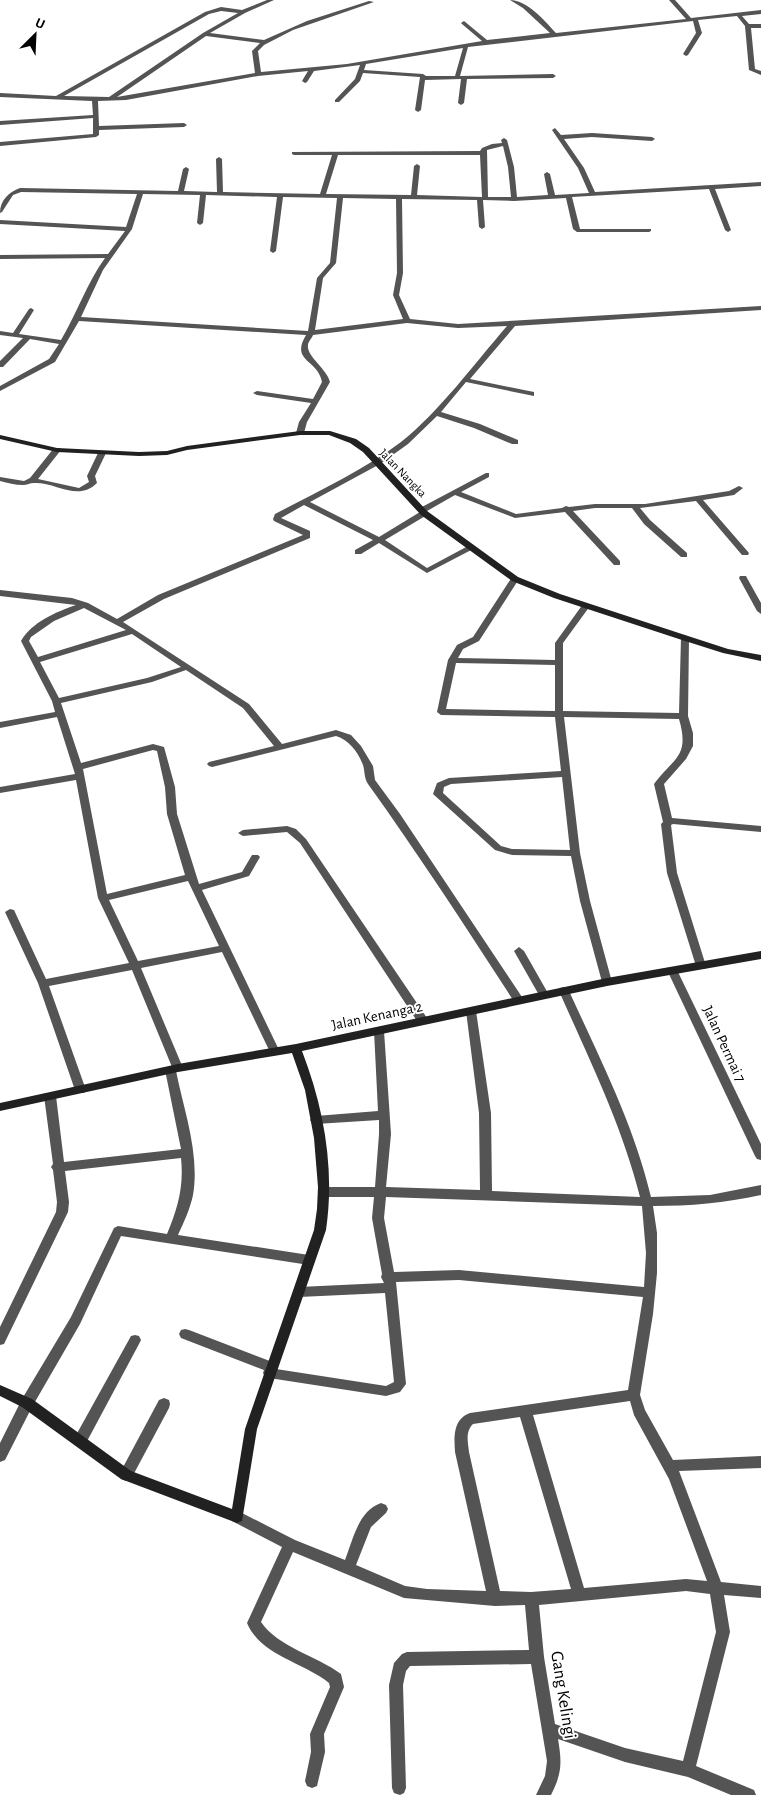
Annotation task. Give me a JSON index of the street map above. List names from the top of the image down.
{
  "streets": {
    "street": [
      "Jalan Nangka",
      "Jalan Kenanga 2",
      "Jalan Permai 7",
      "Gang Kelingi"
    ]
  },
  "crossings": [
    ["Jalan Kenanga 2", "Jalan Permai 7"]
  ],
  "north": "top right"
}
